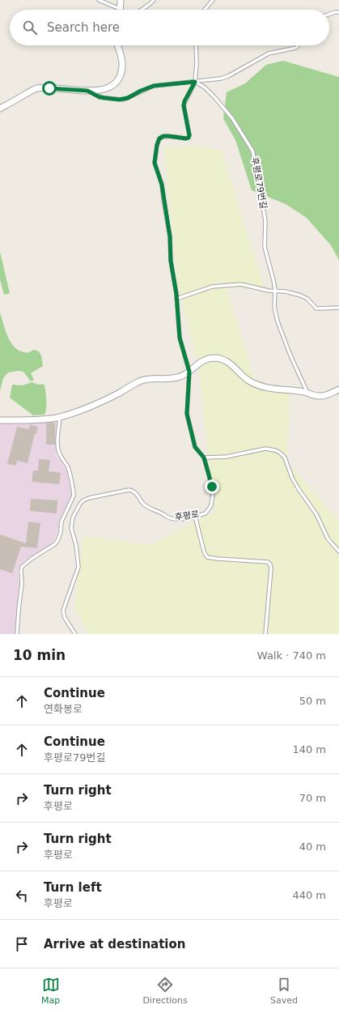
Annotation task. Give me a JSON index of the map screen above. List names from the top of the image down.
{
  "streets": {
    "lane": ["후평로79번길", "후평로"]
  },
  "crossings": [
    ["후평로79번길", "후평로"]
  ],
  "page": {
    "search": "Search here",
    "heading": ["10 min", "Walk · 740 m"],
    "list": [
      ["Continue", "연화봉로", "50 m"],
      ["Continue", "후평로79번길", "140 m"],
      ["Turn right", "후평로", "70 m"],
      ["Turn right", "후평로", "40 m"],
      ["Turn left", "후평로", "440 m"],
      "Arrive at destination"
    ],
    "nav": ["Map", "Directions", "Saved"]
  }
}
